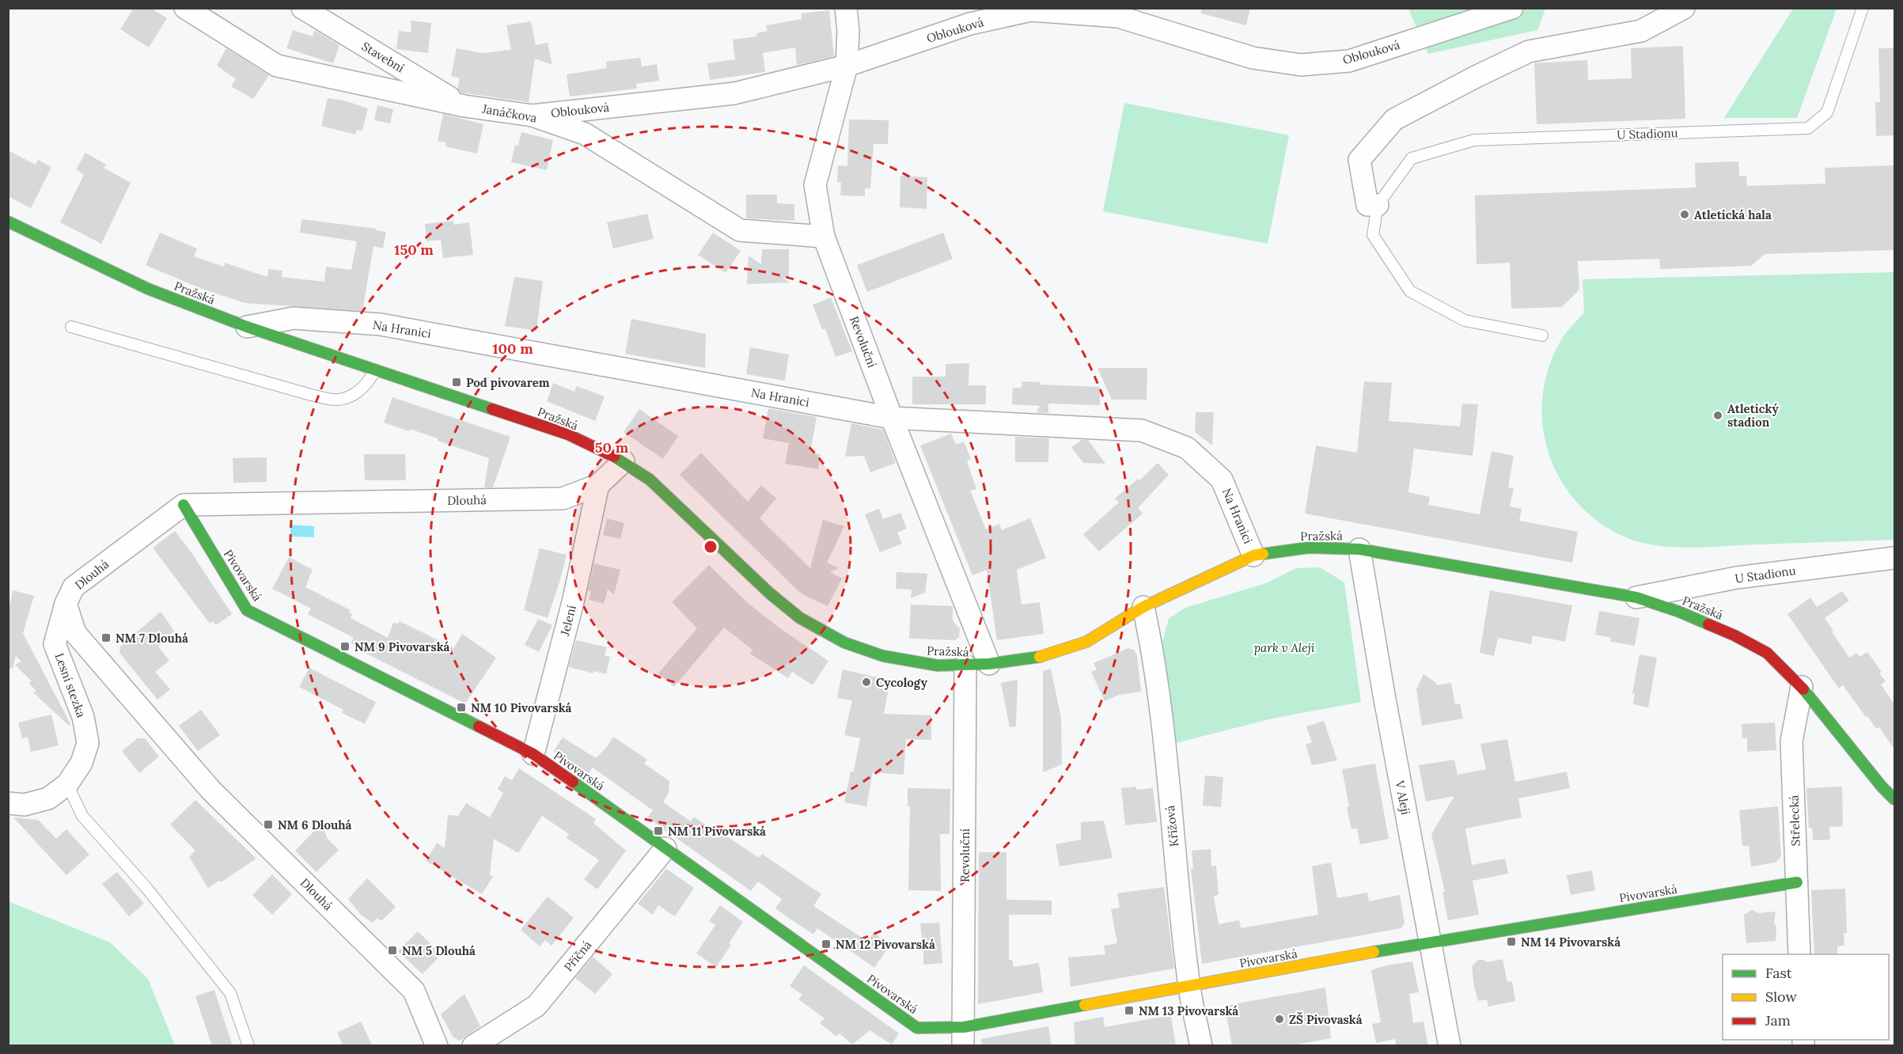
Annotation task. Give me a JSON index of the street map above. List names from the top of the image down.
{
  "streets": {
    "main road": ["Pražská", "Pivovarská"],
    "street": [
      "Oblouková",
      "Stavební",
      "Janáčkova",
      "U Stadionu",
      "Na Hranici",
      "Revoluční",
      "Dlouhá",
      "Jelení",
      "Lesní stezka",
      "V Aleji",
      "Střelecká",
      "Křížová",
      "Příčná"
    ]
  },
  "crossings": [
    ["Oblouková", "Janáčkova"],
    ["Oblouková", "Revoluční"],
    ["Stavební", "Janáčkova"],
    ["Janáčkova", "Revoluční"],
    ["U Stadionu", "Pražská"],
    ["Pražská", "Na Hranici"],
    ["Pražská", "Revoluční"],
    ["Pražská", "Dlouhá"],
    ["Pražská", "V Aleji"],
    ["Pražská", "Střelecká"],
    ["Pražská", "Křížová"],
    ["Na Hranici", "Revoluční"],
    ["Revoluční", "Pivovarská"],
    ["Dlouhá", "Pivovarská"],
    ["Dlouhá", "Jelení"],
    ["Dlouhá", "Lesní stezka"],
    ["Pivovarská", "Jelení"],
    ["Pivovarská", "V Aleji"],
    ["Pivovarská", "Střelecká"],
    ["Pivovarská", "Křížová"],
    ["Pivovarská", "Příčná"]
  ],
  "parks": ["park v Aleji"],
  "places": {
    "other": [
      "Atletická hala",
      "Atletický stadion",
      "Cycology",
      "ZŠ Pivovaská"
    ],
    "transit": [
      "Pod pivovarem",
      "NM 7 Dlouhá",
      "NM 9 Pivovarská",
      "NM 10 Pivovarská",
      "NM 6 Dlouhá",
      "NM 11 Pivovarská",
      "NM 14 Pivovarská",
      "NM 12 Pivovarská",
      "NM 5 Dlouhá",
      "NM 13 Pivovarská"
    ]
  },
  "legend": ["Fast", "Slow", "Jam"],
  "rings": ["150 m", "100 m", "50 m"]
}
